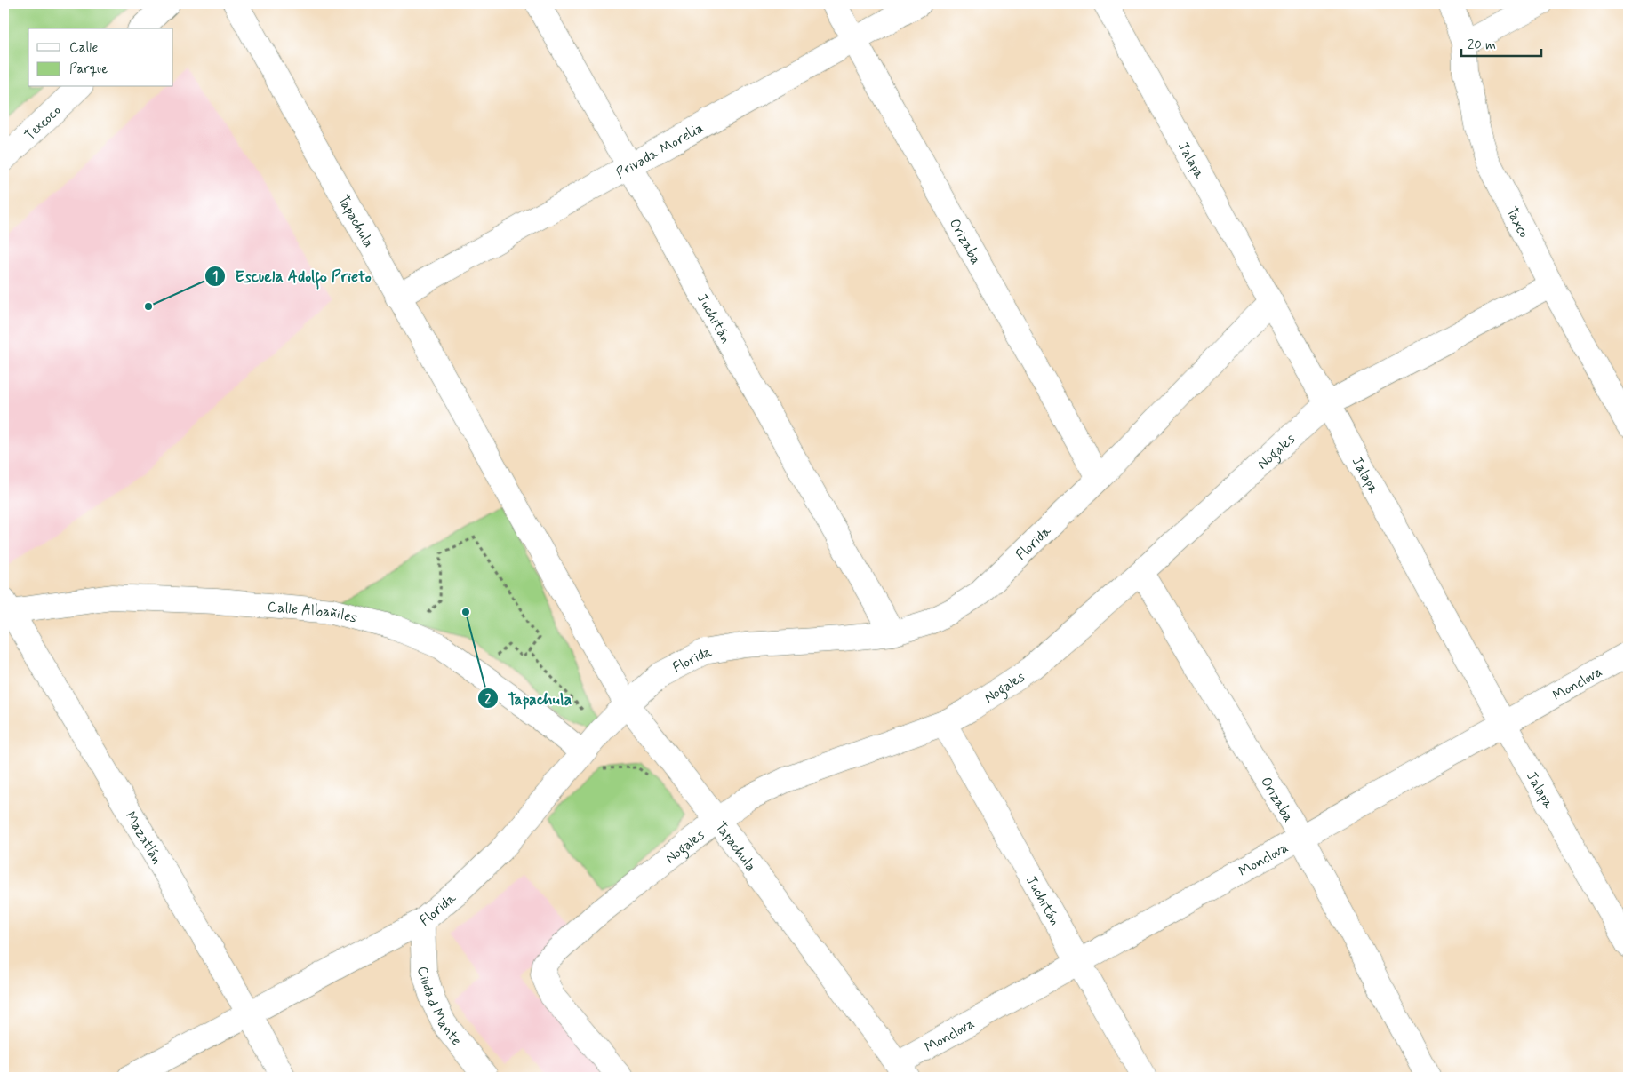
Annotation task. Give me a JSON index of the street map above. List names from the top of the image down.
{
  "streets": {
    "street": [
      "Texcoco",
      "Privada Morelia",
      "Jalapa",
      "Tapachula",
      "Taxco",
      "Orizaba",
      "Juchitán",
      "Nogales",
      "Florida",
      "Calle Albañiles",
      "Monclova",
      "Mazatlán",
      "Ciudad Mante"
    ]
  },
  "crossings": [
    ["Privada Morelia", "Tapachula"],
    ["Privada Morelia", "Orizaba"],
    ["Privada Morelia", "Juchitán"],
    ["Jalapa", "Nogales"],
    ["Jalapa", "Florida"],
    ["Jalapa", "Monclova"],
    ["Tapachula", "Nogales"],
    ["Tapachula", "Florida"],
    ["Tapachula", "Monclova"],
    ["Taxco", "Nogales"],
    ["Orizaba", "Nogales"],
    ["Orizaba", "Florida"],
    ["Orizaba", "Monclova"],
    ["Juchitán", "Nogales"],
    ["Juchitán", "Florida"],
    ["Juchitán", "Monclova"],
    ["Florida", "Calle Albañiles"],
    ["Florida", "Mazatlán"],
    ["Florida", "Ciudad Mante"],
    ["Calle Albañiles", "Mazatlán"]
  ],
  "places": ["Escuela Adolfo Prieto", "Tapachula"],
  "legend": ["Calle", "Parque"],
  "scale_bar": "20 m"
}
